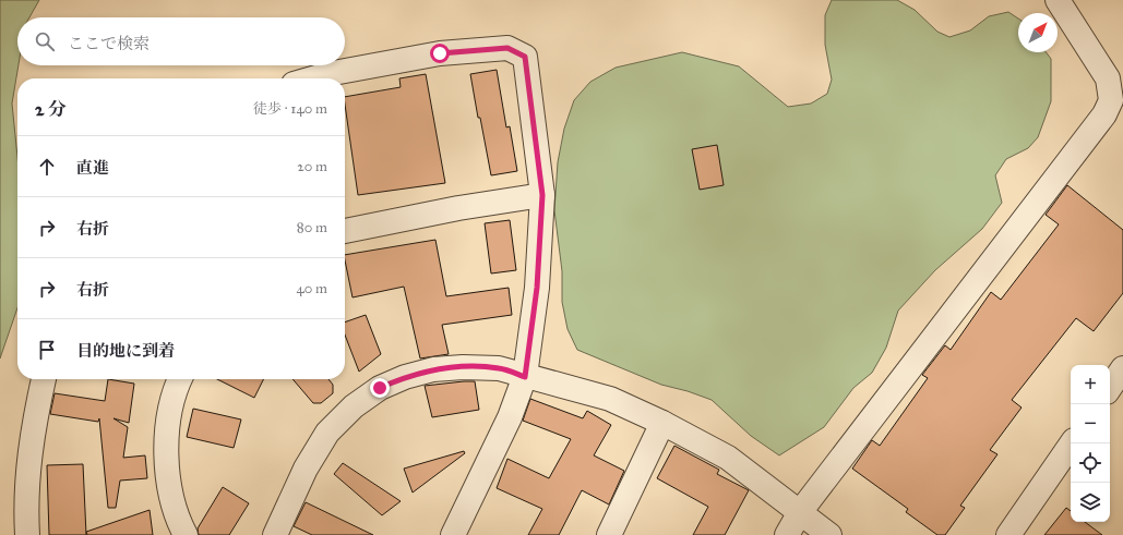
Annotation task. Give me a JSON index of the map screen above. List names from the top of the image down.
{
  "north": "top right",
  "page": {
    "search": "ここで検索",
    "heading": ["2 分", "徒歩 · 140 m"],
    "list": [
      ["直進", "20 m"],
      ["右折", "80 m"],
      ["右折", "40 m"],
      "目的地に到着"
    ],
    "map_buttons": ["+", "−"]
  }
}
